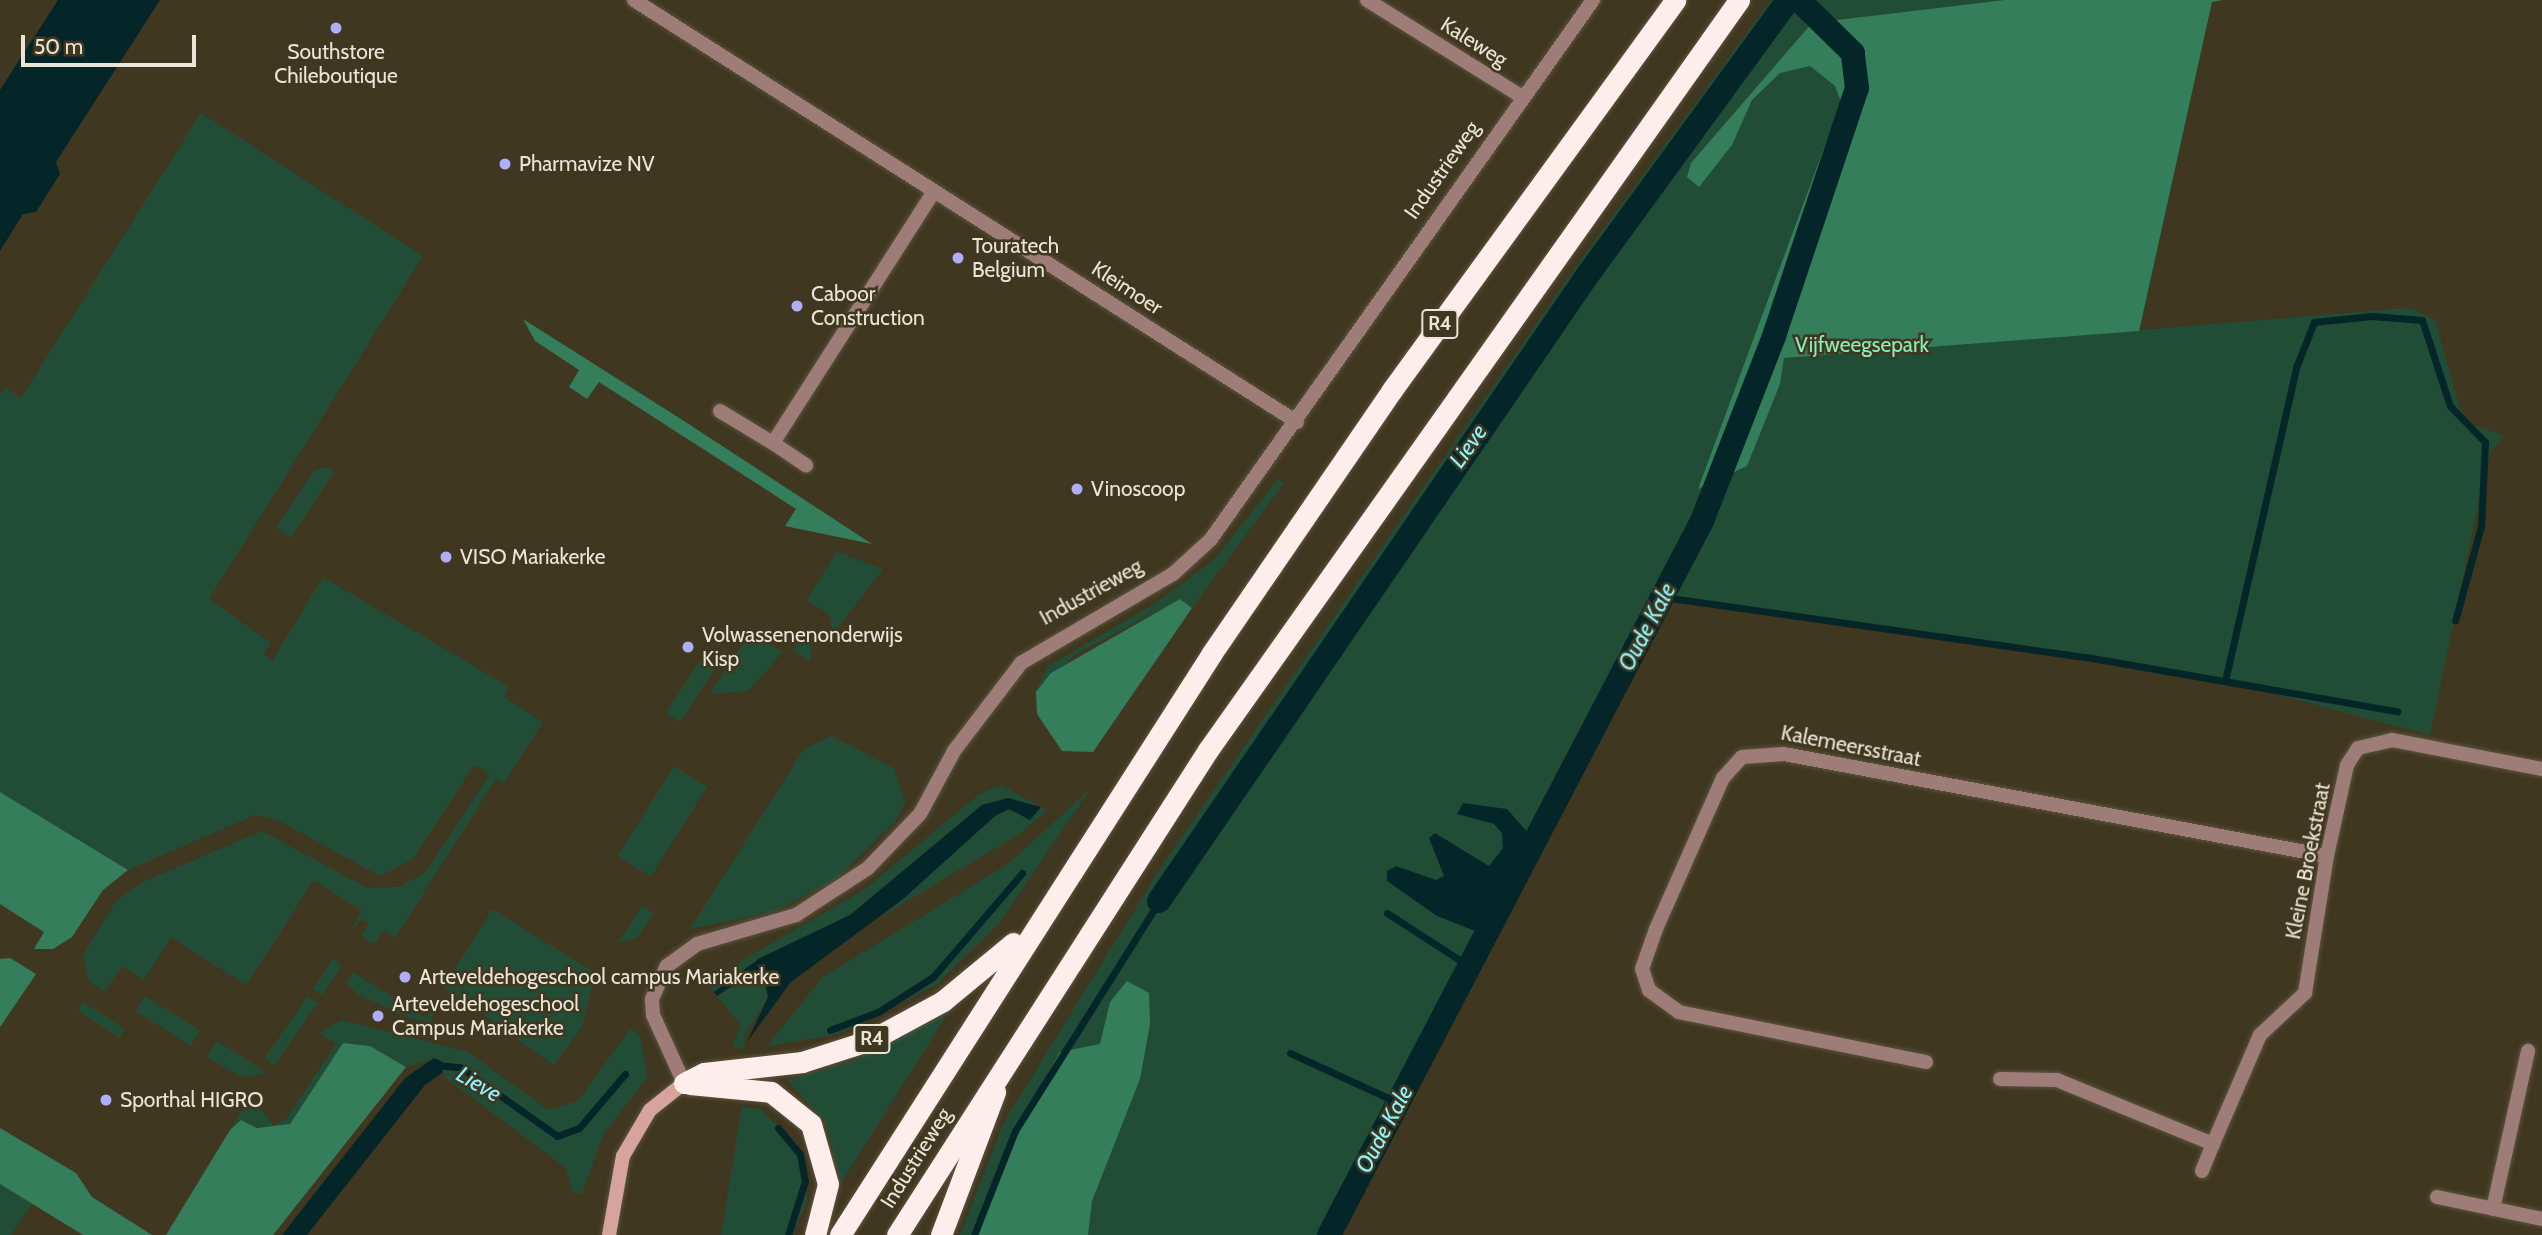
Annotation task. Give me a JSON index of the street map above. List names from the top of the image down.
{
  "streets": {
    "highway": ["Industrieweg", "R4"],
    "street": [
      "Kaleweg",
      "Kleimoer",
      "Kalemeersstraat",
      "Kleine Broekstraat"
    ]
  },
  "crossings": [
    ["Kaleweg", "Industrieweg"],
    ["Industrieweg", "Kleimoer"],
    ["Industrieweg", "R4"],
    ["Kalemeersstraat", "Kleine Broekstraat"]
  ],
  "water": ["Lieve", "Oude Kale"],
  "parks": ["Vijfweegsepark"],
  "places": [
    "Southstore Chileboutique",
    "Pharmavize NV",
    "Touratech Belgium",
    "Caboor Construction",
    "Vinoscoop",
    "VISO Mariakerke",
    "Volwassenenonderwijs Kisp",
    "Arteveldehogeschool campus Mariakerke",
    "Arteveldehogeschool Campus Mariakerke",
    "Sporthal HIGRO"
  ],
  "scale_bar": "50 m"
}
